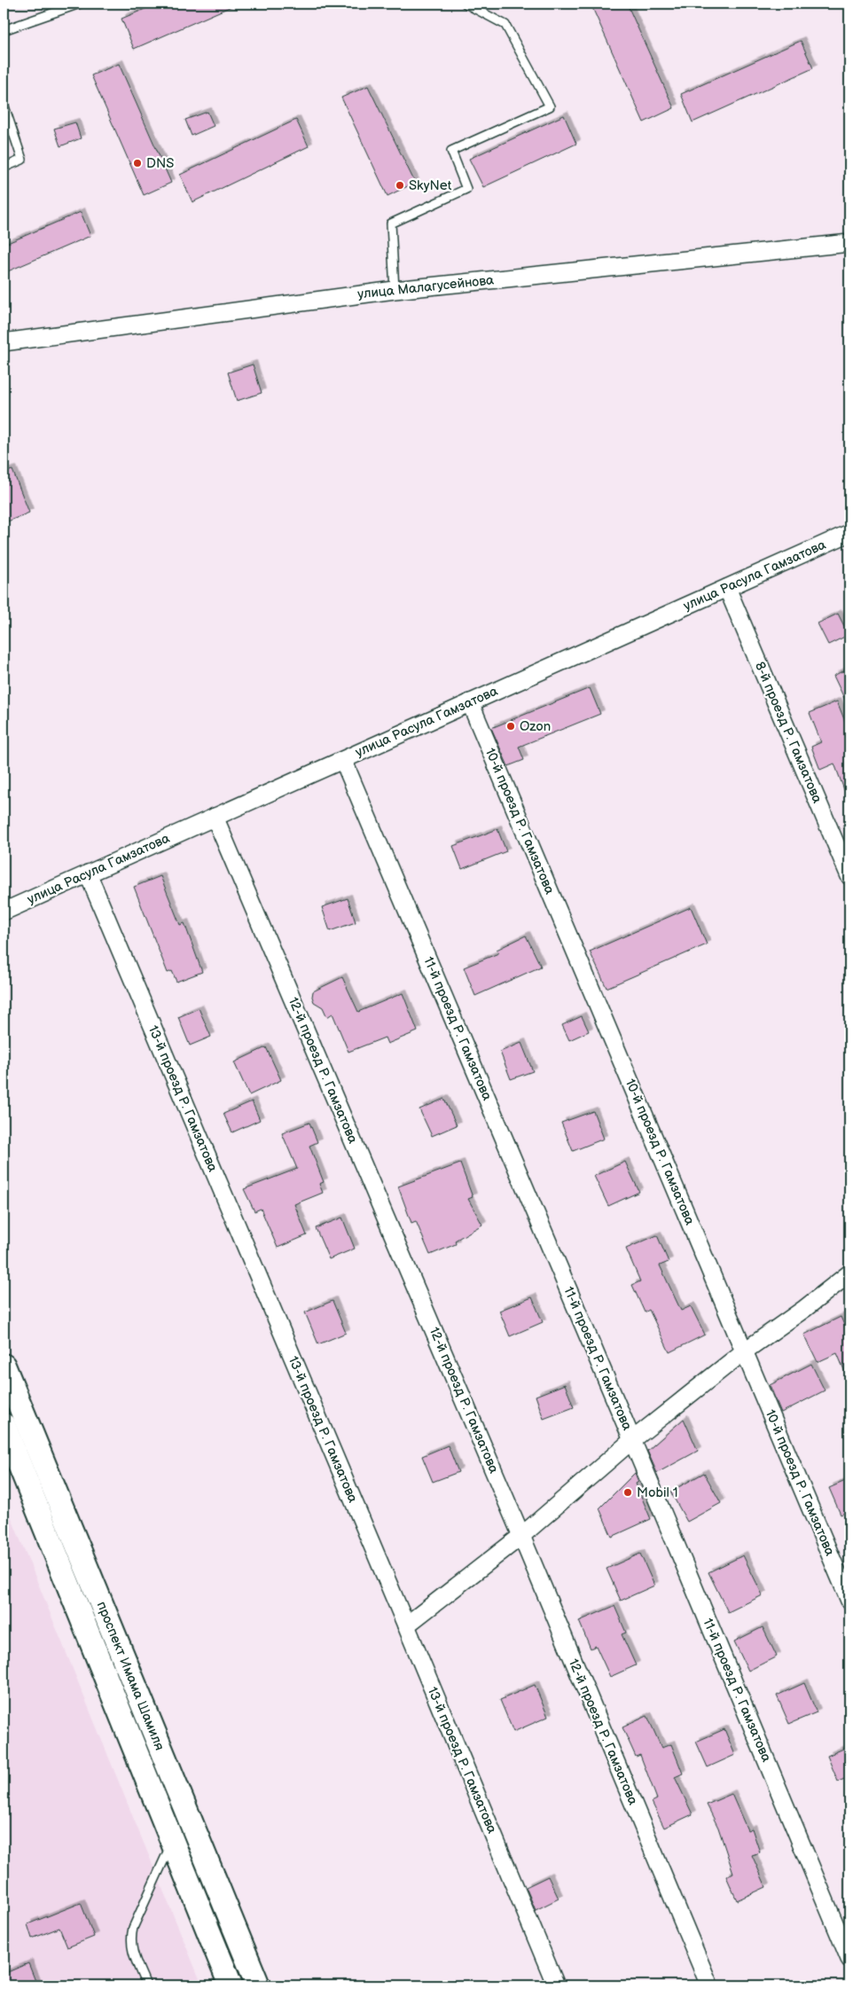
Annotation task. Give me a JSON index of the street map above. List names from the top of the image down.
{
  "streets": {
    "main road": ["проспект Имама Шамиля"],
    "street": [
      "улица Малагусейнова",
      "улица Расула Гамзатова",
      "8-й проезд Р. Гамзатова",
      "10-й проезд Р. Гамзатова",
      "11-й проезд Р. Гамзатова",
      "12-й проезд Р. Гамзатова",
      "13-й проезд Р. Гамзатова"
    ]
  },
  "crossings": [
    ["улица Расула Гамзатова", "8-й проезд Р. Гамзатова"],
    ["улица Расула Гамзатова", "10-й проезд Р. Гамзатова"],
    ["улица Расула Гамзатова", "11-й проезд Р. Гамзатова"],
    ["улица Расула Гамзатова", "12-й проезд Р. Гамзатова"],
    ["улица Расула Гамзатова", "13-й проезд Р. Гамзатова"]
  ],
  "places": [
    "DNS",
    "SkyNet",
    "Ozon",
    "Mobil 1"
  ]
}
